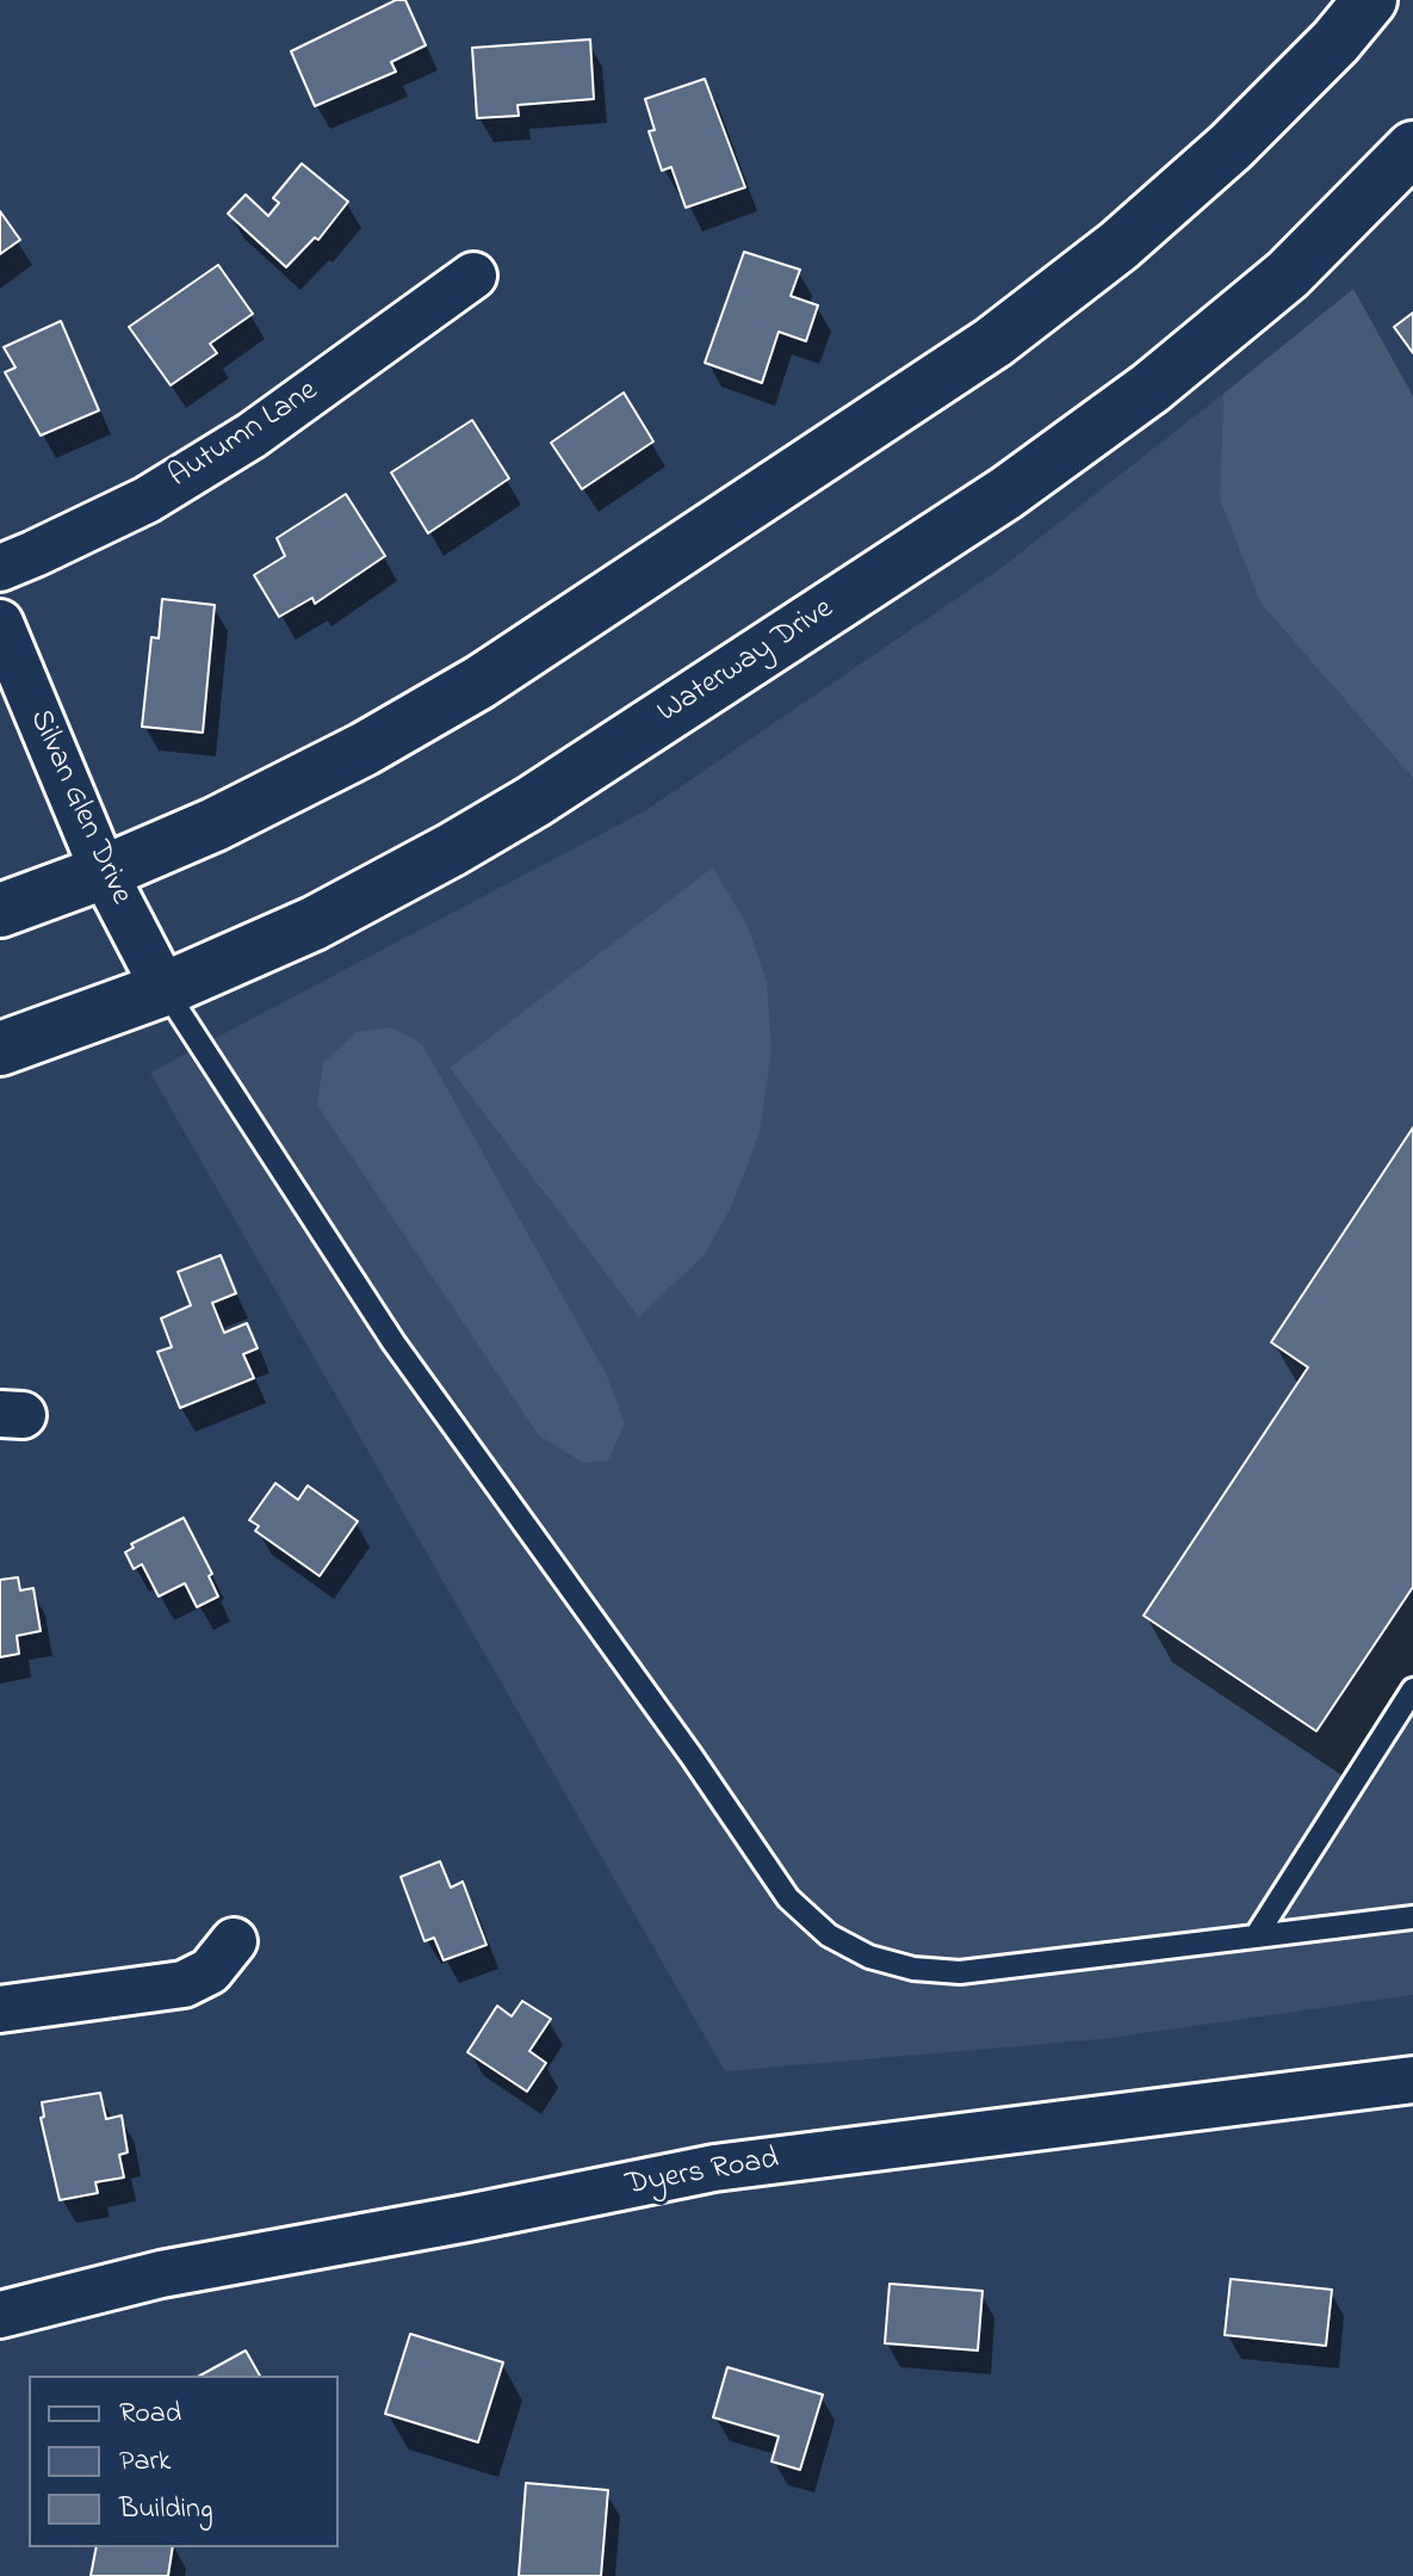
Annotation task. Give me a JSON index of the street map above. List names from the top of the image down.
{
  "streets": {
    "main road": ["Waterway Drive"],
    "street": ["Autumn Lane", "Silvan Glen Drive", "Dyers Road"]
  },
  "crossings": [
    ["Waterway Drive", "Silvan Glen Drive"]
  ],
  "legend": ["Road", "Park", "Building"]
}
